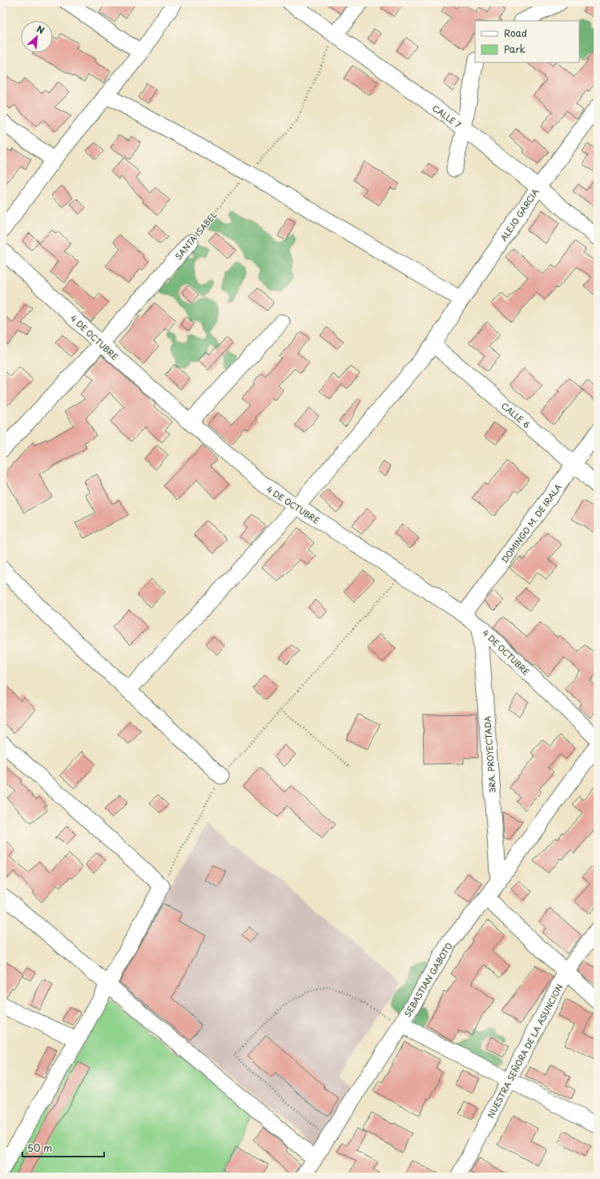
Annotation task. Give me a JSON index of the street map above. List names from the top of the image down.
{
  "streets": {
    "street": [
      "CALLE 7",
      "ALEJO GARCIA",
      "SANTA ISABEL",
      "4 DE OCTUBRE",
      "CALLE 6",
      "DOMINGO M. DE IRALA",
      "3RA. PROYECTADA",
      "SEBASTIAN GABOTO",
      "NUESTRA SEÑORA DE LA ASUNCION"
    ]
  },
  "crossings": [
    ["CALLE 7", "ALEJO GARCIA"],
    ["CALLE 7", "SANTA ISABEL"],
    ["ALEJO GARCIA", "4 DE OCTUBRE"],
    ["ALEJO GARCIA", "CALLE 6"],
    ["SANTA ISABEL", "4 DE OCTUBRE"],
    ["4 DE OCTUBRE", "DOMINGO M. DE IRALA"],
    ["4 DE OCTUBRE", "3RA. PROYECTADA"],
    ["CALLE 6", "DOMINGO M. DE IRALA"],
    ["3RA. PROYECTADA", "SEBASTIAN GABOTO"]
  ],
  "legend": ["Road", "Park"],
  "scale_bar": "50 m",
  "north": "top right"
}
